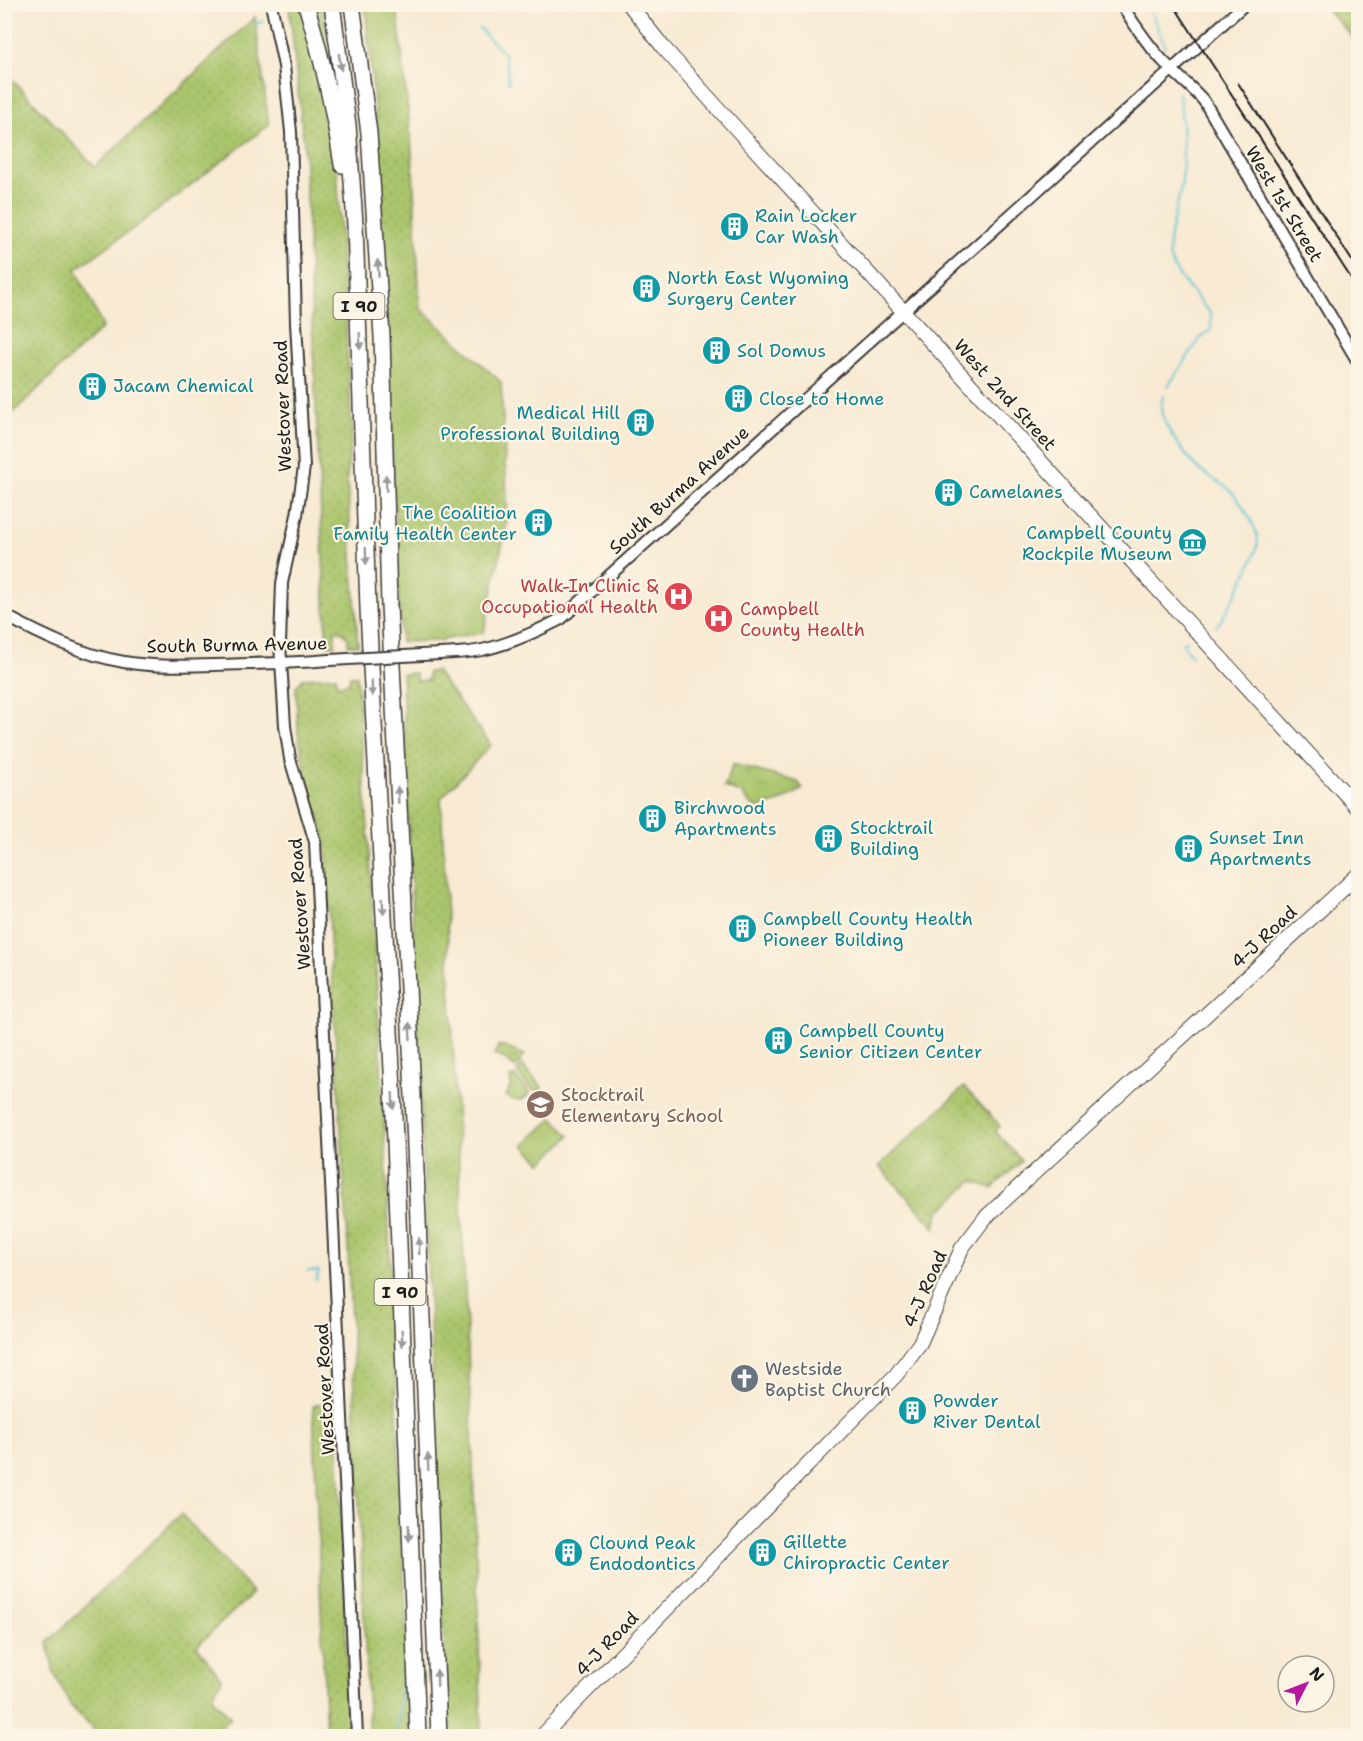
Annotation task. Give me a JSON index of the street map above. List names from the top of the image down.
{
  "streets": {
    "highway": ["I 90"],
    "main road": ["West 2nd Street", "4-J Road"],
    "street": ["West 1st Street", "Westover Road", "South Burma Avenue"]
  },
  "crossings": [
    ["West 1st Street", "South Burma Avenue"],
    ["West 2nd Street", "South Burma Avenue"],
    ["Westover Road", "South Burma Avenue"]
  ],
  "places": {
    "building": [
      "Rain Locker Car Wash",
      "North East Wyoming Surgery Center",
      "Sol Domus",
      "Jacam Chemical",
      "Close to Home",
      "Medical Hill Professional Building",
      "Camelanes",
      "The Coalition Family Health Center",
      "Birchwood Apartments",
      "Stocktrail Building",
      "Sunset Inn Apartments",
      "Campbell County Health Pioneer Building",
      "Campbell County Senior Citizen Center",
      "Powder River Dental",
      "Gillette Chiropractic Center",
      "Clound Peak Endodontics"
    ],
    "museum": ["Campbell County Rockpile Museum"],
    "hospital": ["Walk-In Clinic & Occupational Health", "Campbell County Health"],
    "school or university": ["Stocktrail Elementary School"],
    "church": ["Westside Baptist Church"]
  },
  "north": "top right"
}
